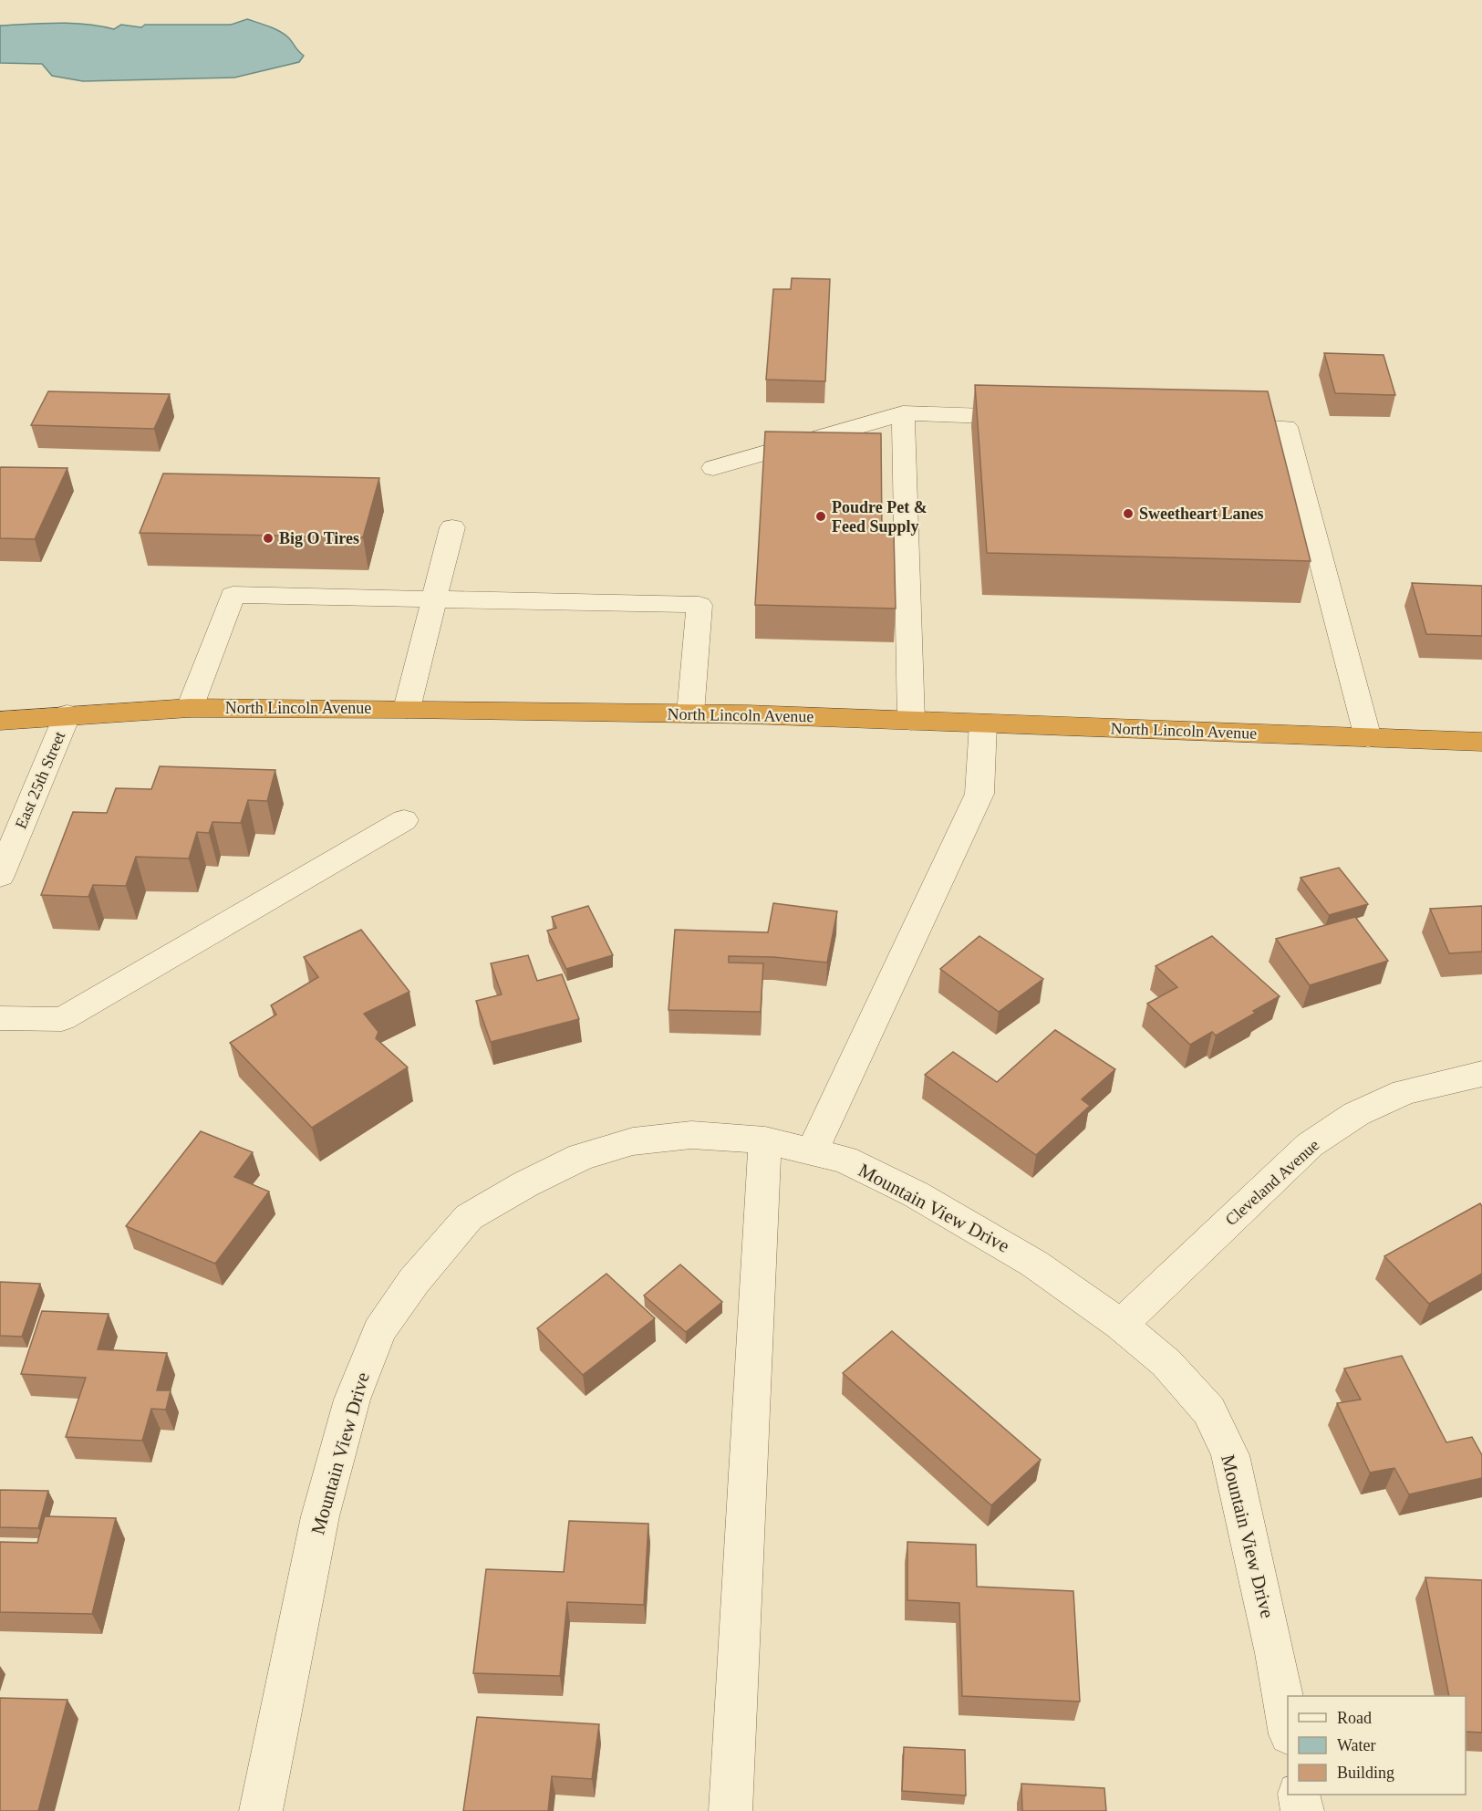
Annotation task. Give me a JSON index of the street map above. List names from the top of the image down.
{
  "streets": {
    "highway": ["North Lincoln Avenue"],
    "street": ["East 25th Street", "Cleveland Avenue", "Mountain View Drive"]
  },
  "crossings": [
    ["North Lincoln Avenue", "East 25th Street"],
    ["Cleveland Avenue", "Mountain View Drive"]
  ],
  "places": ["Sweetheart Lanes", "Poudre Pet & Feed Supply", "Big O Tires"],
  "legend": ["Road", "Water", "Building"]
}
